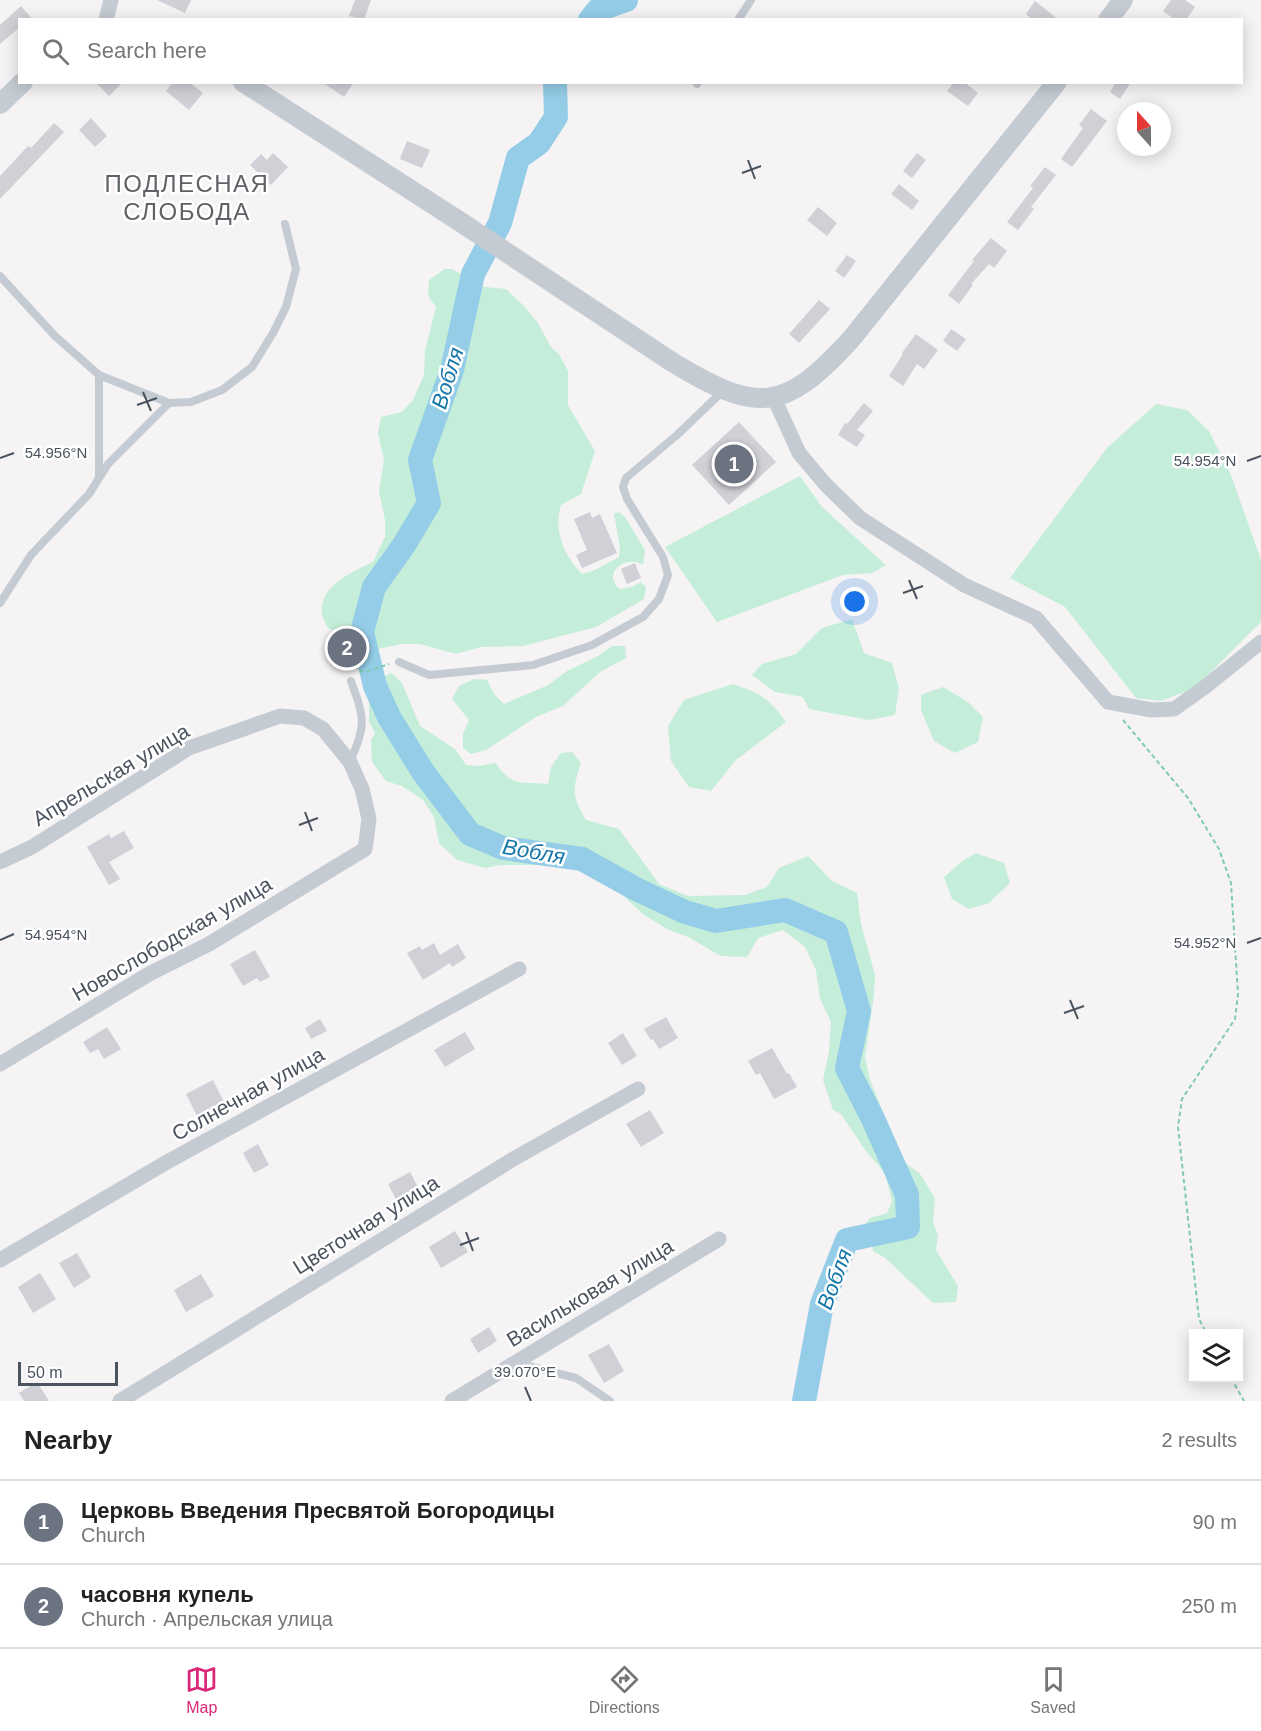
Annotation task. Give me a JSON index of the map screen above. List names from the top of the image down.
{
  "streets": {
    "street": [
      "Апрельская улица",
      "Новослободская улица",
      "Солнечная улица",
      "Цветочная улица",
      "Васильковая улица"
    ]
  },
  "crossings": [
    ["Апрельская улица", "Новослободская улица"]
  ],
  "districts": ["ПОДЛЕСНАЯ СЛОБОДА"],
  "water": ["Вобля"],
  "scale_bar": "50 m",
  "north": "top",
  "page": {
    "search": "Search here",
    "pins": ["1", "2"],
    "scale": "50 m",
    "heading": ["Nearby", "2 results"],
    "list": [
      {
        "mark": "1",
        "name": "Церковь Введения Пресвятой Богородицы",
        "note": "Church",
        "value": "90 m"
      },
      {
        "mark": "2",
        "name": "часовня купель",
        "note": "Church · Апрельская улица",
        "value": "250 m"
      }
    ],
    "nav": ["Map", "Directions", "Saved"]
  },
  "coordinates": [
    "54.956°N",
    "54.954°N",
    "54.952°N",
    "39.070°E"
  ]
}
